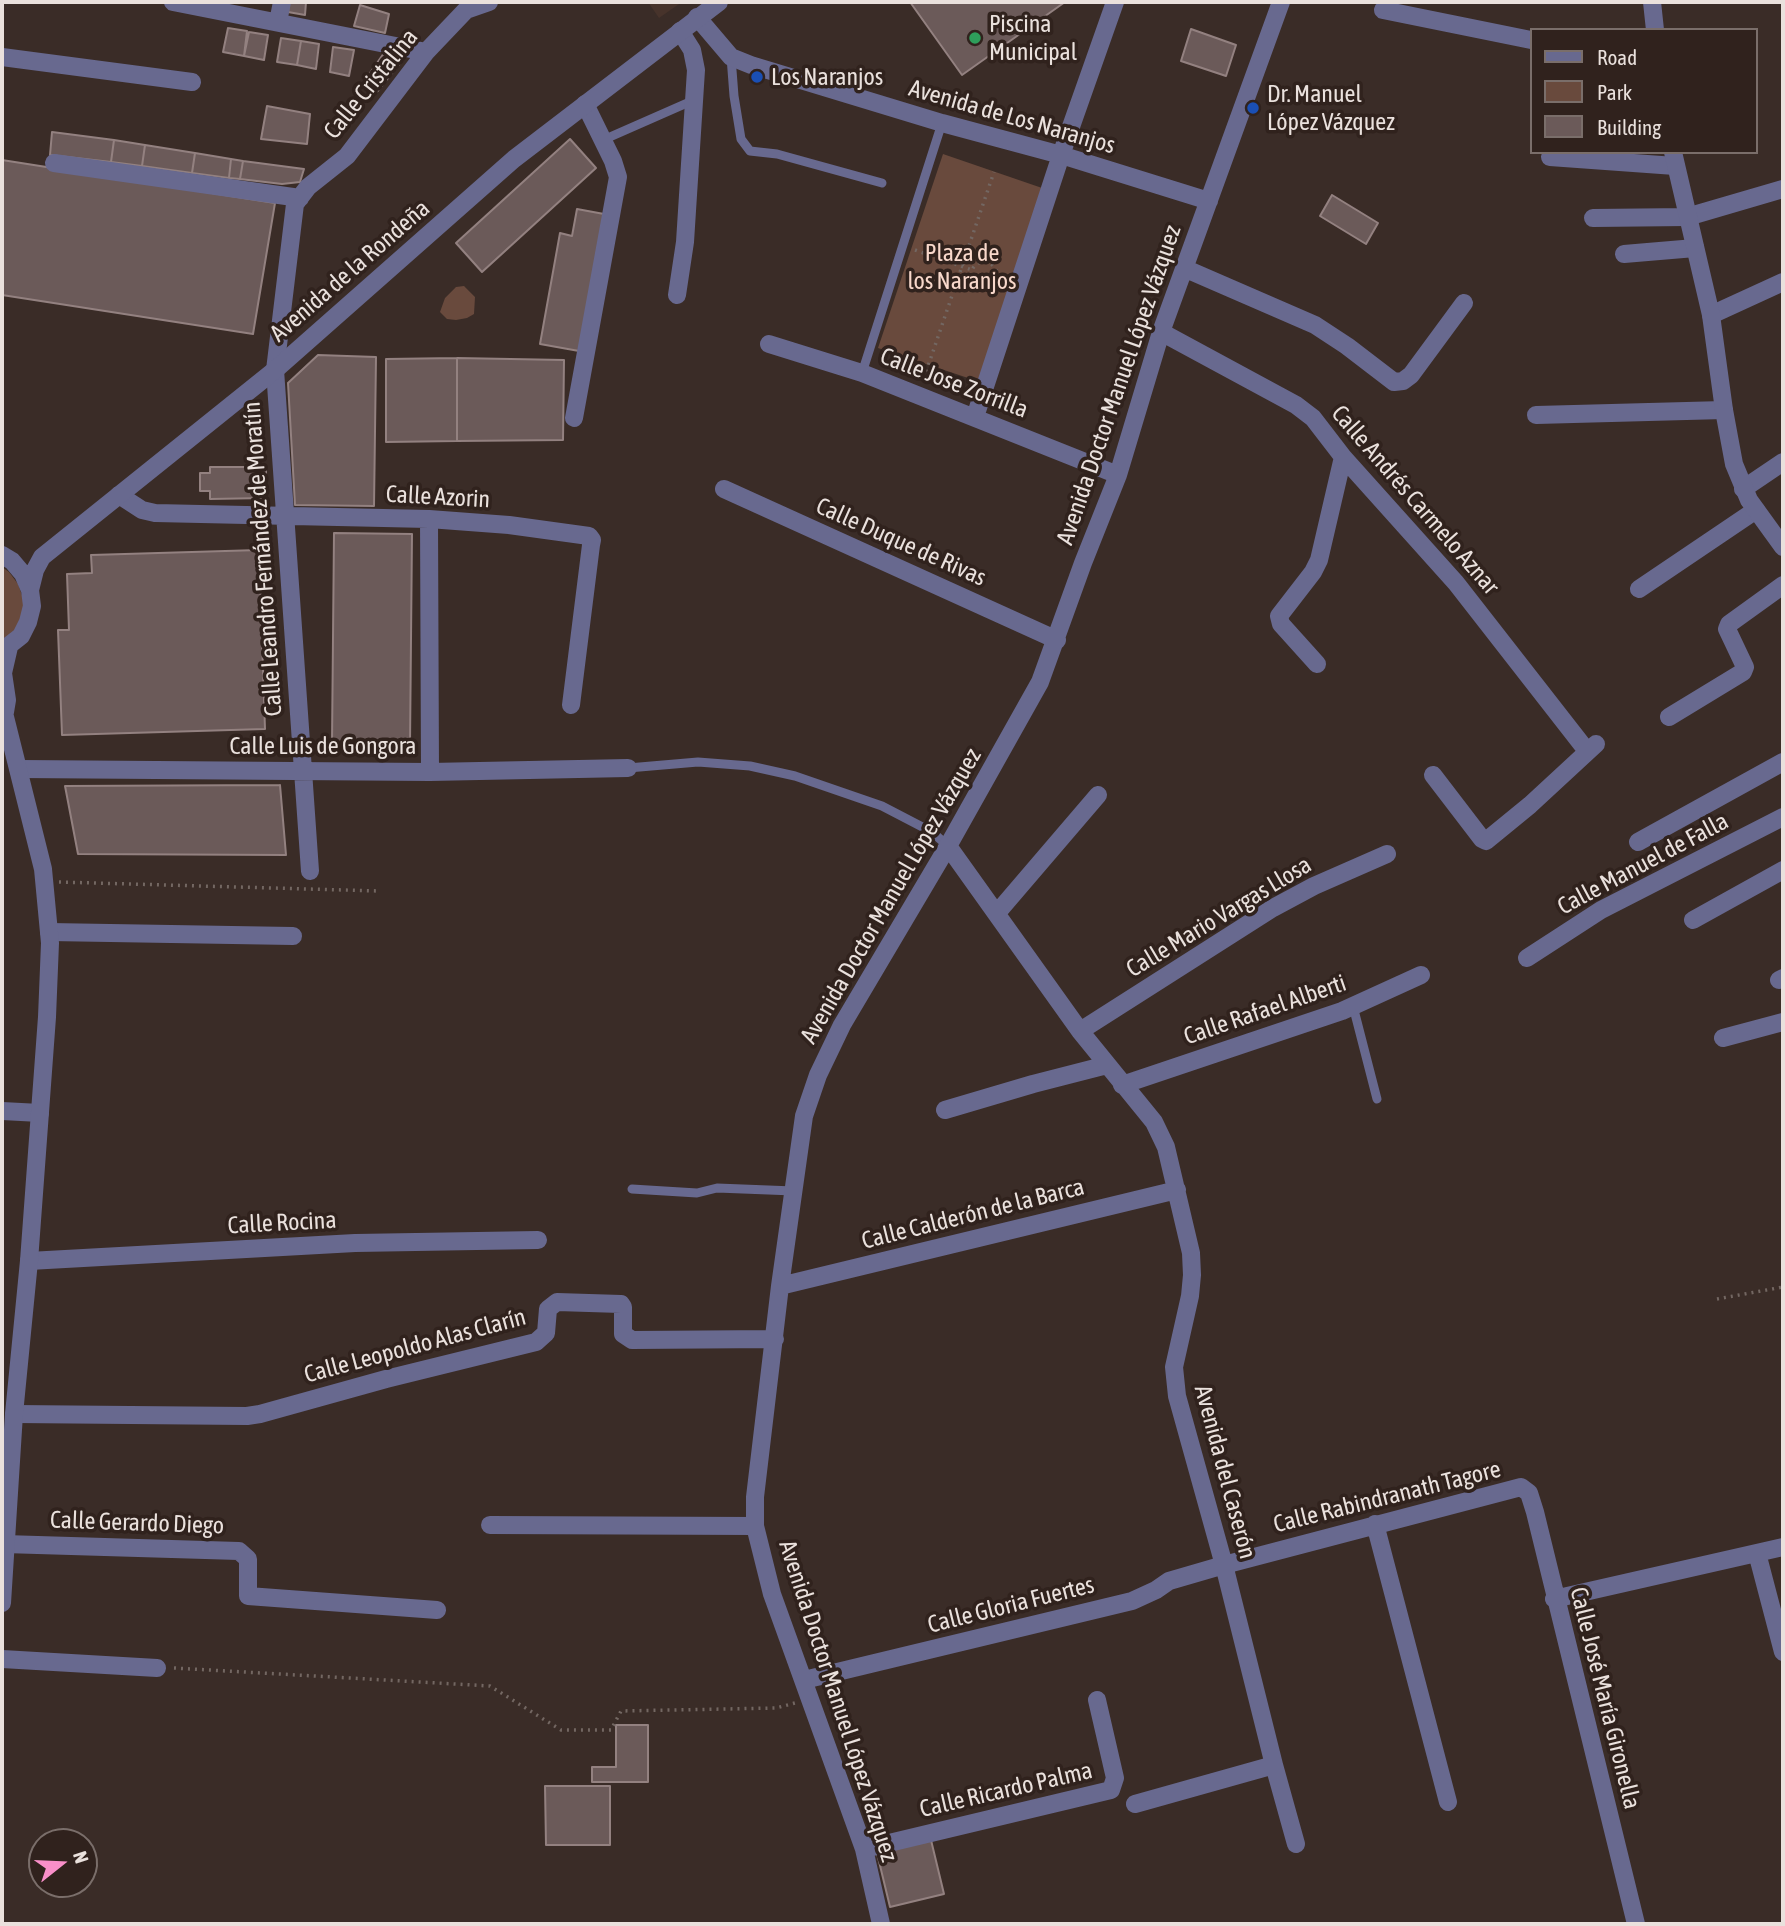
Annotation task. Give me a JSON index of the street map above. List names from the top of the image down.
{
  "streets": {
    "street": [
      "Calle Cristalina",
      "Avenida de Los Naranjos",
      "Avenida de la Rondeña",
      "Calle Jose Zorrilla",
      "Avenida Doctor Manuel López Vázquez",
      "Calle Azorin",
      "Calle Andrés Carmelo Aznar",
      "Calle Duque de Rivas",
      "Calle Leandro Fernández de Moratín",
      "Calle Luis de Gongora",
      "Calle Manuel de Falla",
      "Calle Mario Vargas Llosa",
      "Calle Rafael Alberti",
      "Calle Calderón de la Barca",
      "Calle Rocina",
      "Calle Leopoldo Alas Clarín",
      "Avenida del Caserón",
      "Calle Rabindranath Tagore",
      "Calle Gerardo Diego",
      "Calle Gloria Fuertes",
      "Calle José María Gironella",
      "Calle Ricardo Palma"
    ]
  },
  "crossings": [
    ["Avenida de Los Naranjos", "Avenida Doctor Manuel López Vázquez"],
    ["Avenida de la Rondeña", "Calle Azorin"],
    ["Avenida de la Rondeña", "Calle Leandro Fernández de Moratín"],
    ["Calle Jose Zorrilla", "Avenida Doctor Manuel López Vázquez"],
    ["Avenida Doctor Manuel López Vázquez", "Calle Andrés Carmelo Aznar"],
    ["Avenida Doctor Manuel López Vázquez", "Calle Duque de Rivas"],
    ["Avenida Doctor Manuel López Vázquez", "Calle Calderón de la Barca"],
    ["Avenida Doctor Manuel López Vázquez", "Calle Leopoldo Alas Clarín"],
    ["Avenida Doctor Manuel López Vázquez", "Avenida del Caserón"],
    ["Avenida Doctor Manuel López Vázquez", "Calle Gloria Fuertes"],
    ["Avenida Doctor Manuel López Vázquez", "Calle Ricardo Palma"],
    ["Calle Azorin", "Calle Leandro Fernández de Moratín"],
    ["Calle Leandro Fernández de Moratín", "Calle Luis de Gongora"],
    ["Calle Mario Vargas Llosa", "Avenida del Caserón"],
    ["Calle Rafael Alberti", "Avenida del Caserón"],
    ["Calle Calderón de la Barca", "Avenida del Caserón"],
    ["Avenida del Caserón", "Calle Rabindranath Tagore"],
    ["Avenida del Caserón", "Calle Gloria Fuertes"],
    ["Calle Rabindranath Tagore", "Calle Gloria Fuertes"],
    ["Calle Rabindranath Tagore", "Calle José María Gironella"]
  ],
  "parks": ["Plaza de los Naranjos"],
  "places": ["Piscina Municipal", "Los Naranjos", "Dr. Manuel López Vázquez"],
  "legend": ["Road", "Park", "Building"],
  "north": "right"
}
